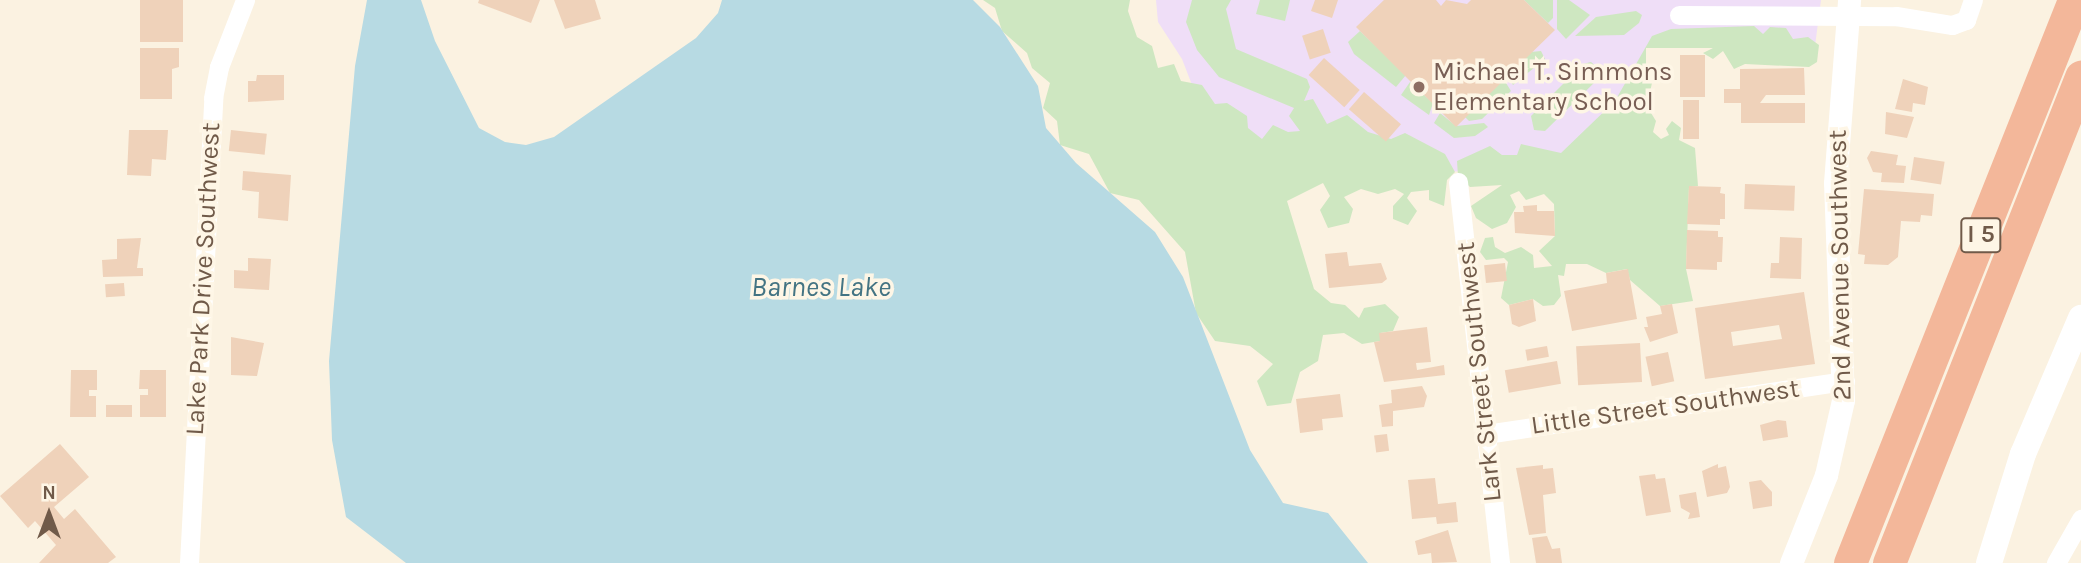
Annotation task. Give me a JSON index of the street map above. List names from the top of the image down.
{
  "streets": {
    "highway": ["I 5"],
    "street": [
      "2nd Avenue Southwest",
      "Lake Park Drive Southwest",
      "Lark Street Southwest",
      "Little Street Southwest"
    ]
  },
  "crossings": [
    ["2nd Avenue Southwest", "Little Street Southwest"],
    ["Lark Street Southwest", "Little Street Southwest"]
  ],
  "water": ["Barnes Lake"],
  "places": ["Michael T. Simmons Elementary School"],
  "north": "top"
}
